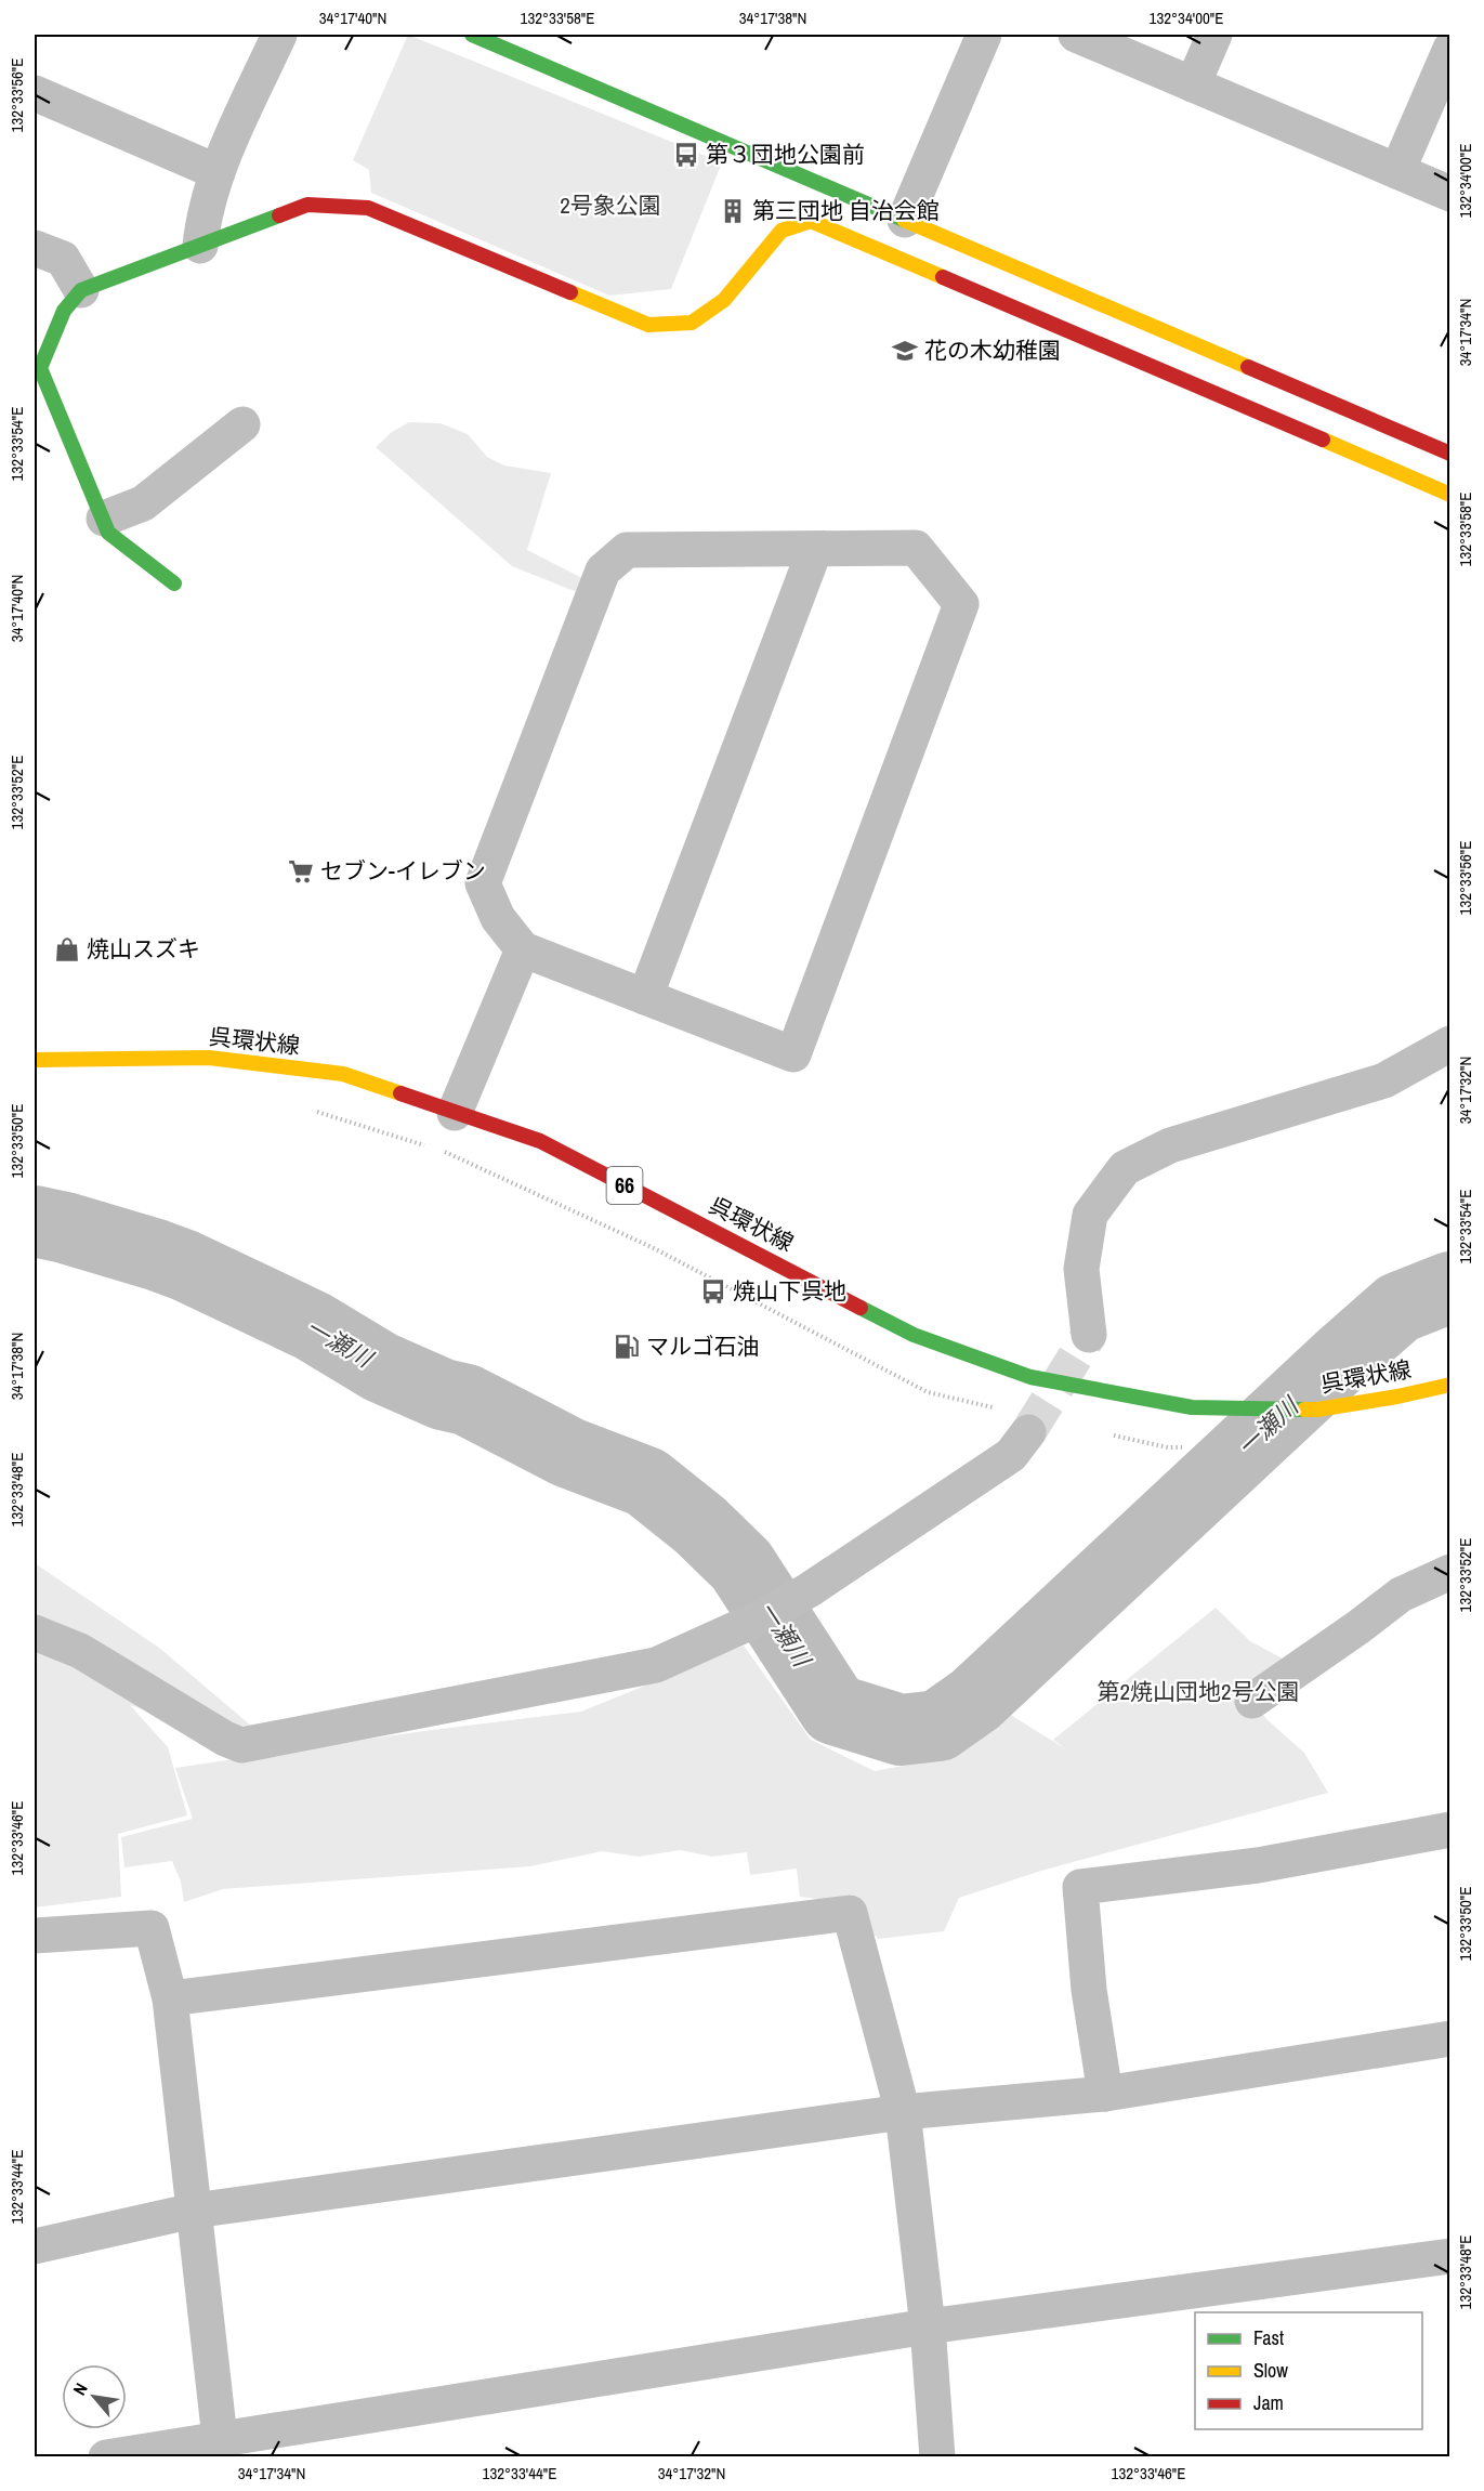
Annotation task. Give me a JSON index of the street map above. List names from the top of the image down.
{
  "streets": {
    "street": ["呉環状線", "66"]
  },
  "water": ["一瀬川"],
  "parks": ["2号象公園", "第2焼山団地2号公園"],
  "places": {
    "bus stop": ["第３団地公園前", "焼山下呉地"],
    "building": ["第三団地 自治会館"],
    "school or university": ["花の木幼稚園"],
    "supermarket": ["セブン-イレブン"],
    "shop": ["焼山スズキ"],
    "fuel station": ["マルゴ石油"]
  },
  "legend": ["Fast", "Slow", "Jam"],
  "north": "top left",
  "coordinates": [
    "34°17'40\"N",
    "132°33'58\"E",
    "34°17'38\"N",
    "132°34'00\"E",
    "132°33'56\"E",
    "34°17'34\"N",
    "132°33'54\"E",
    "132°33'52\"E",
    "34°17'32\"N",
    "132°33'50\"E",
    "132°33'48\"E",
    "132°33'46\"E",
    "132°33'44\"E"
  ]
}
